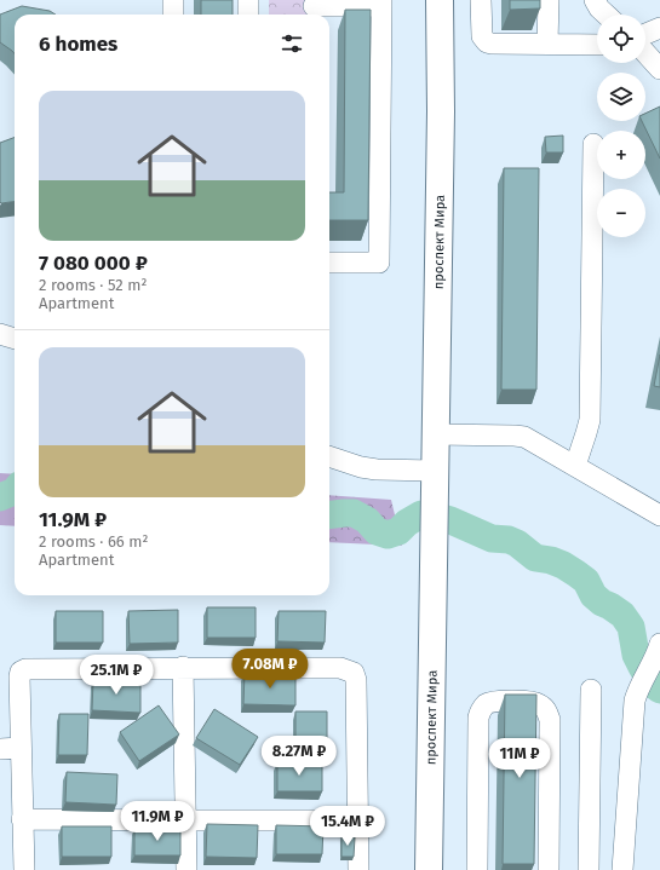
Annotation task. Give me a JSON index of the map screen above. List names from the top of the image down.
{
  "streets": {
    "main road": ["проспект Мира"]
  },
  "page": {
    "map_buttons": ["+", "−"],
    "heading": "6 homes",
    "list": [
      {
        "name": "7 080 000 ₽",
        "note": "2 rooms · 52 m² · Apartment"
      },
      {
        "name": "11.9M ₽",
        "note": "2 rooms · 66 m² · Apartment"
      }
    ],
    "price": [
      "7.08M ₽",
      "25.1M ₽",
      "8.27M ₽",
      "11M ₽",
      "11.9M ₽",
      "15.4M ₽"
    ]
  }
}
